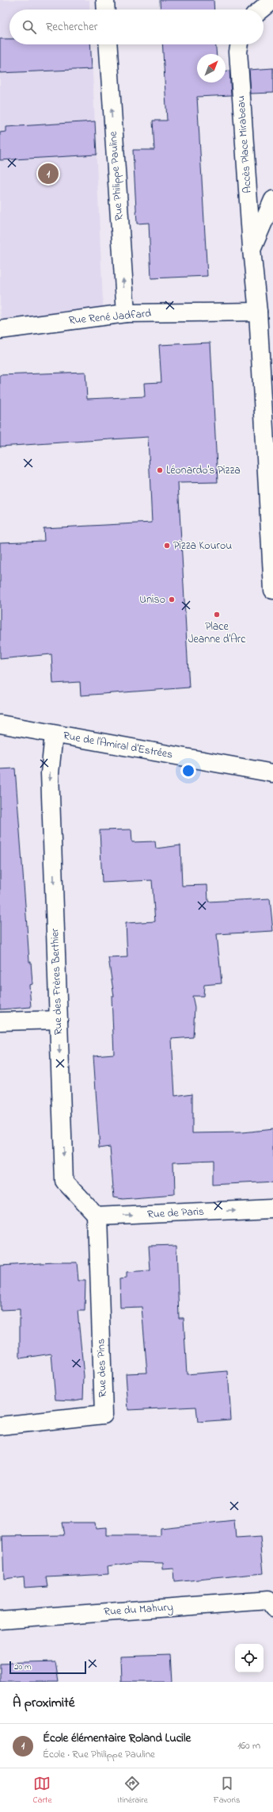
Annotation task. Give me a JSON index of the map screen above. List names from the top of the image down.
{
  "streets": {
    "street": [
      "Accès Place Mirabeau",
      "Rue Philippe Pauline",
      "Rue René Jadfard",
      "Rue de l'Amiral d'Estrées",
      "Rue des Frères Berthier",
      "Rue de Paris",
      "Rue des Pins",
      "Rue du Mahury"
    ]
  },
  "crossings": [
    ["Accès Place Mirabeau", "Rue René Jadfard"],
    ["Rue Philippe Pauline", "Rue René Jadfard"],
    ["Rue de l'Amiral d'Estrées", "Rue des Frères Berthier"],
    ["Rue des Frères Berthier", "Rue de Paris"],
    ["Rue des Frères Berthier", "Rue des Pins"],
    ["Rue de Paris", "Rue des Pins"]
  ],
  "one_way": ["Rue Philippe Pauline", "Rue des Frères Berthier", "Rue de Paris"],
  "places": [
    "Léonardo's Pizza",
    "Pizza Kourou",
    "Uniso",
    "Place Jeanne d'Arc"
  ],
  "scale_bar": "20 m",
  "north": "top right",
  "page": {
    "search": "Rechercher",
    "pins": "1",
    "scale": "20 m",
    "heading": "À proximité",
    "list": [
      {
        "mark": "1",
        "name": "École élémentaire Roland Lucile",
        "note": "École · Rue Philippe Pauline",
        "value": "160 m"
      }
    ],
    "nav": ["Carte", "Itinéraire", "Favoris"]
  }
}
